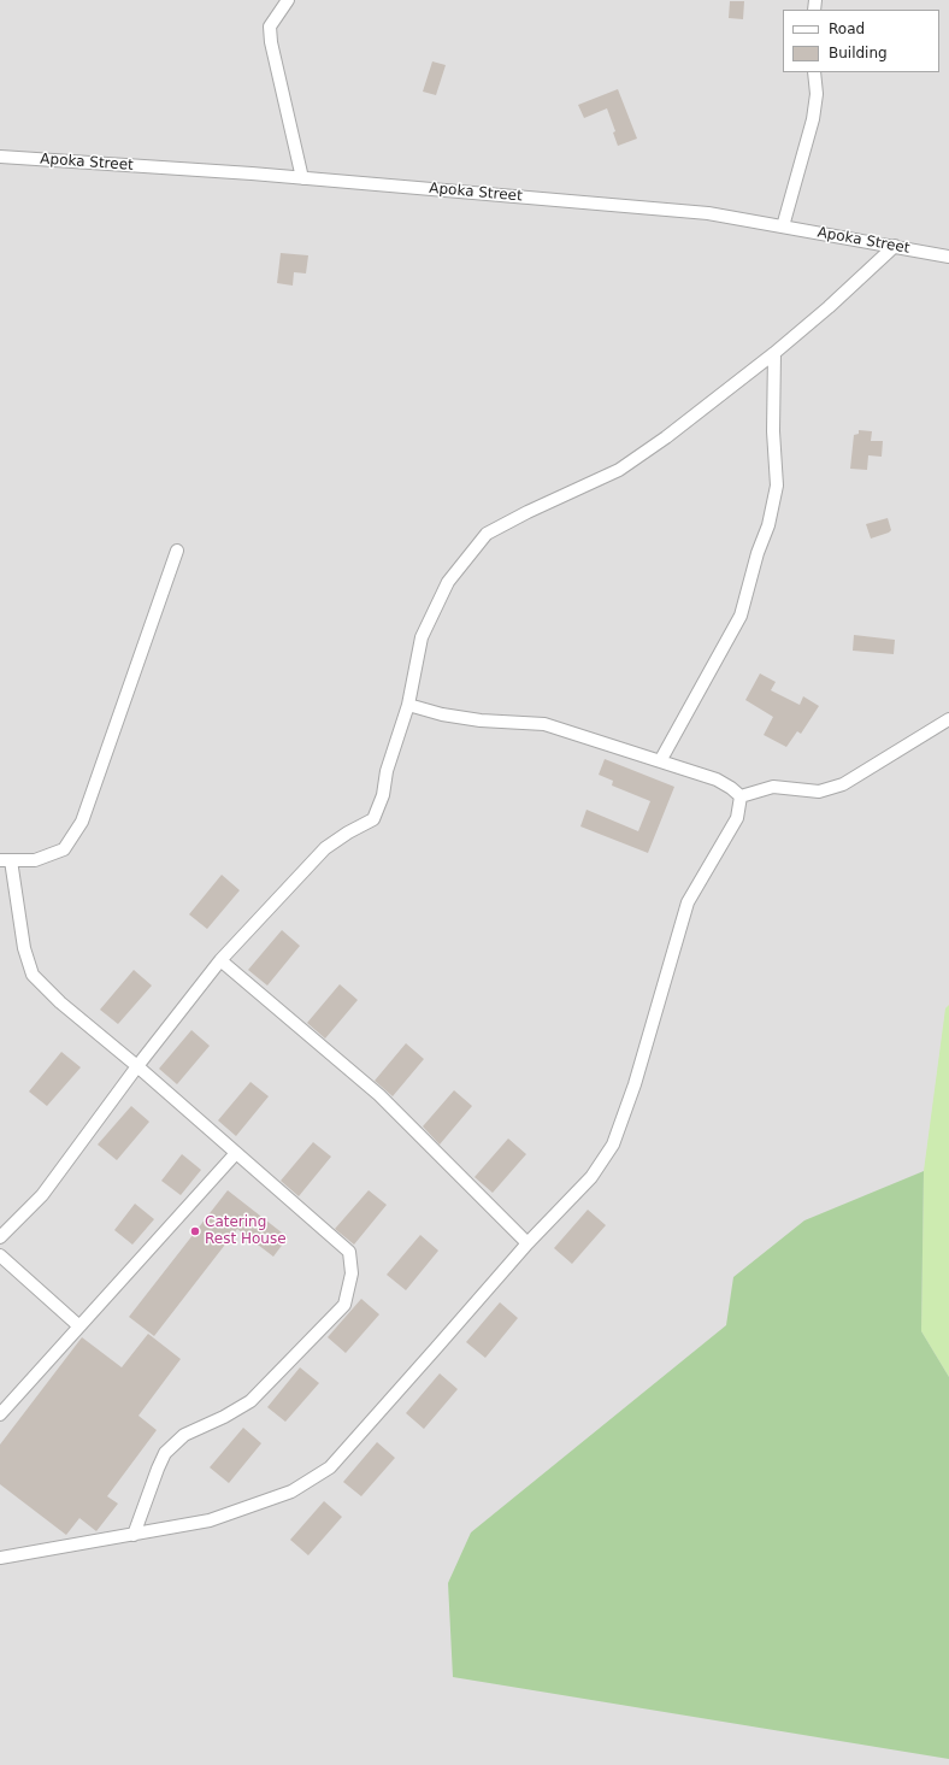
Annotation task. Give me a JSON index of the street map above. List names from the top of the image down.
{
  "streets": {
    "street": ["Apoka Street"]
  },
  "places": ["Catering Rest House"],
  "legend": ["Road", "Building"]
}
